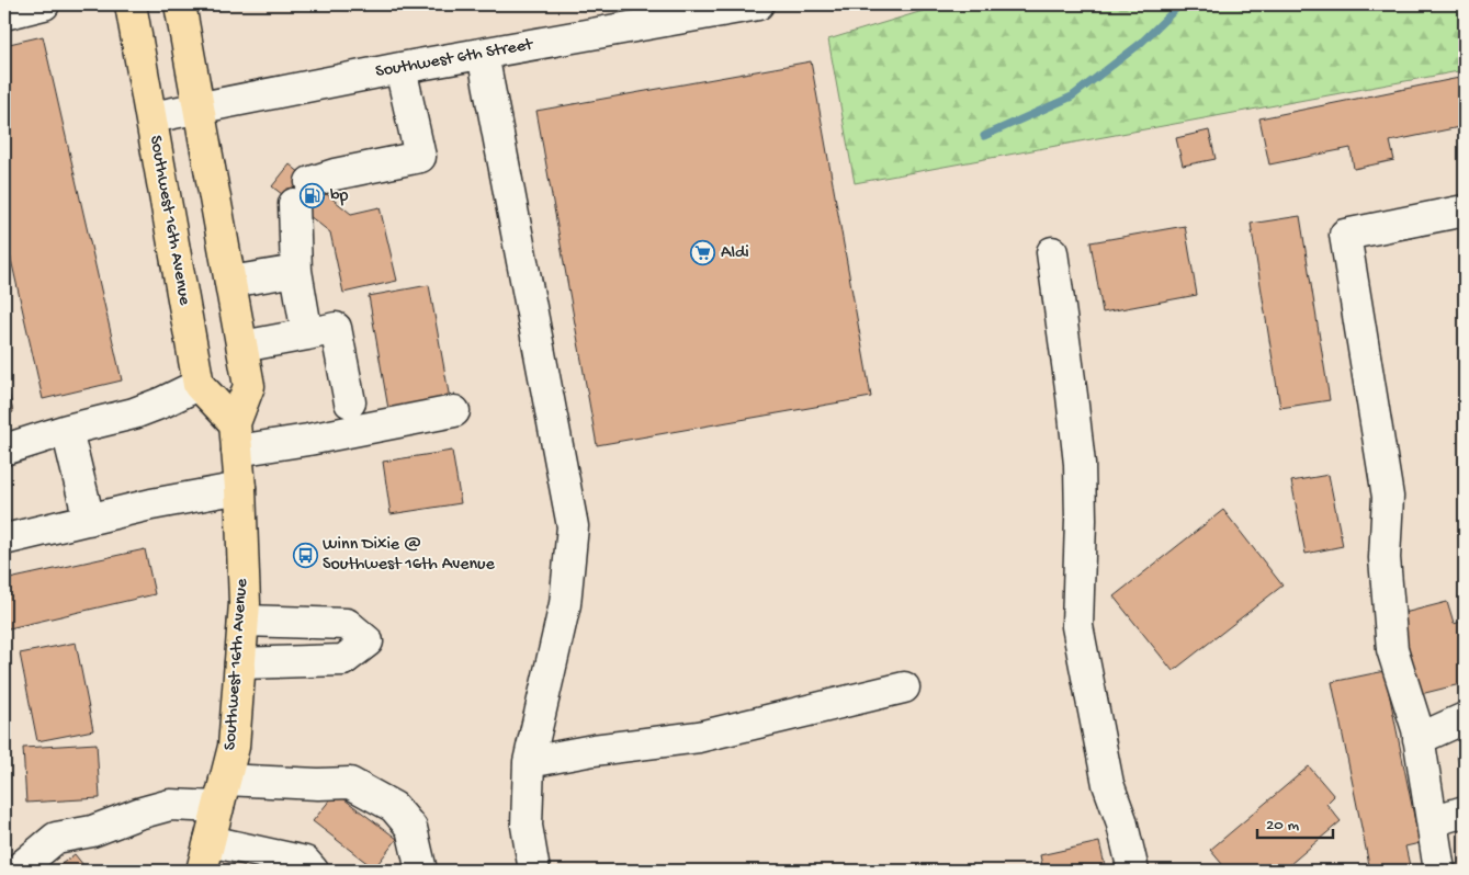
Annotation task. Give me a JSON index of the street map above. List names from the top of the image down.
{
  "streets": {
    "main road": ["Southwest 16th Avenue"],
    "street": ["Southwest 6th Street"]
  },
  "crossings": [
    ["Southwest 6th Street", "Southwest 16th Avenue"]
  ],
  "places": {
    "fuel station": ["bp"],
    "supermarket": ["Aldi"],
    "bus stop": ["Winn Dixie @ Southwest 16th Avenue"]
  },
  "scale_bar": "20 m"
}
